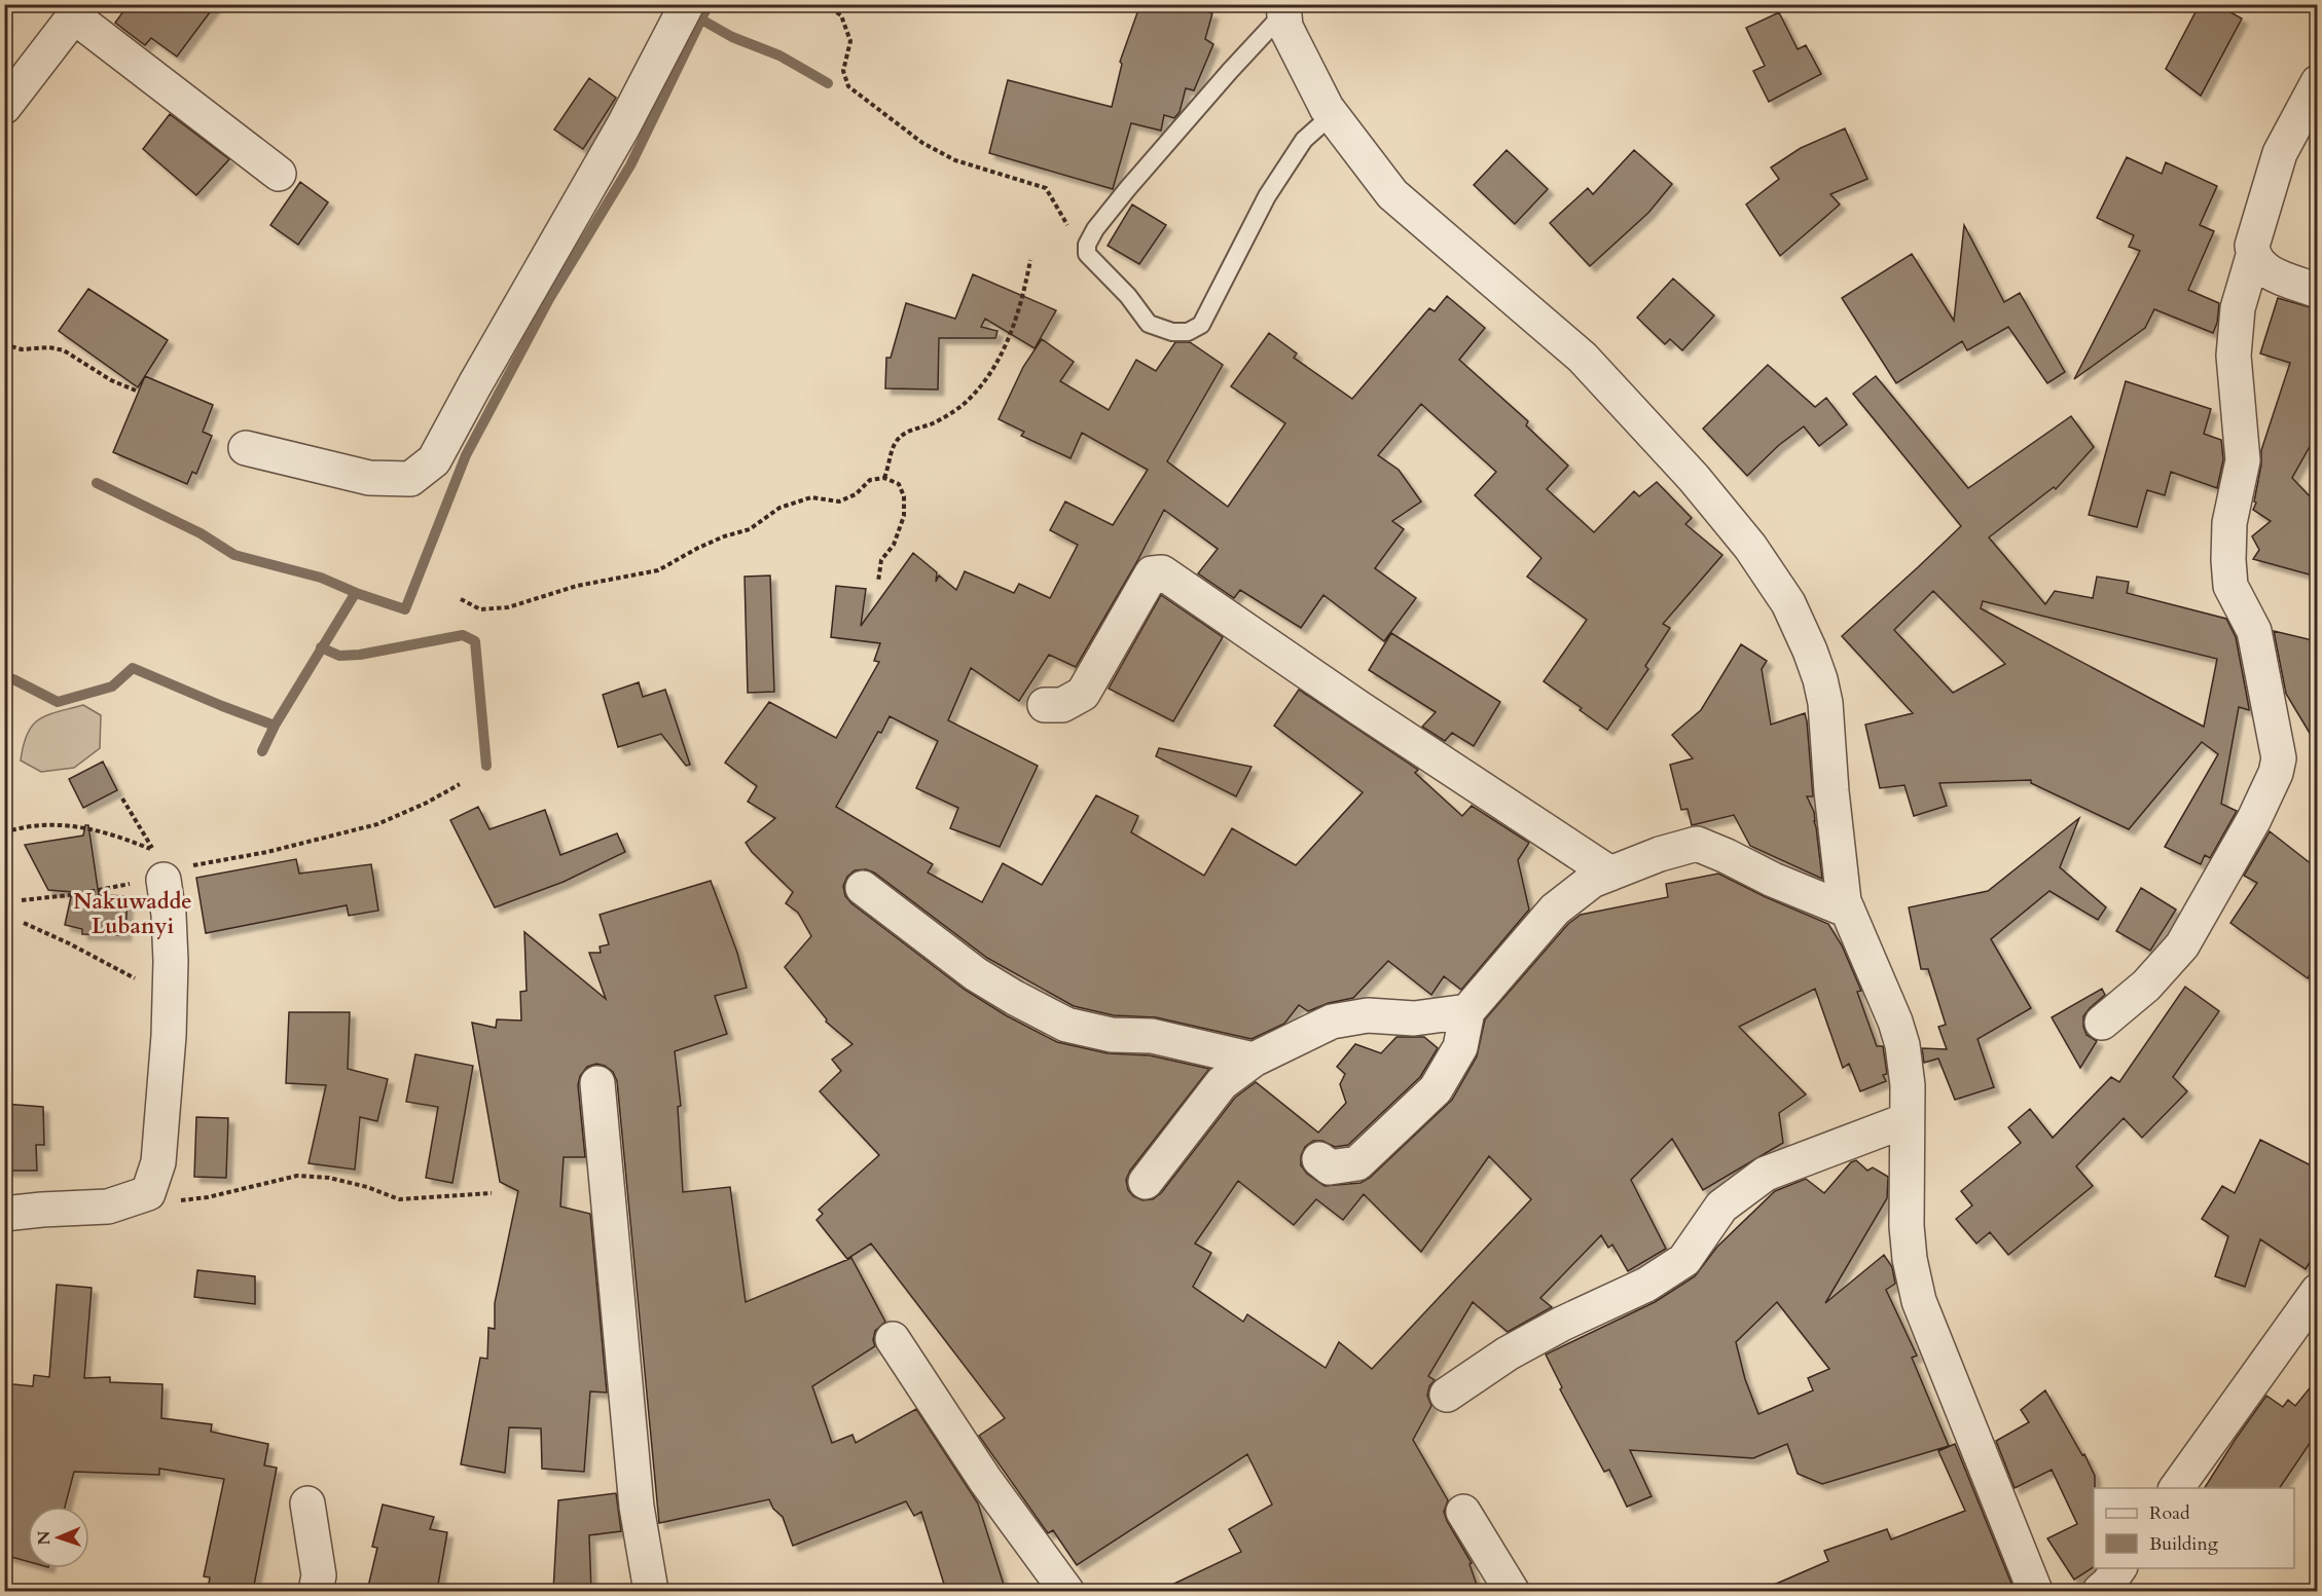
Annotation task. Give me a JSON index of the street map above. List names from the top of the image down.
{
  "districts": ["Nakuwadde Lubanyi"],
  "legend": ["Road", "Building"],
  "north": "left"
}
